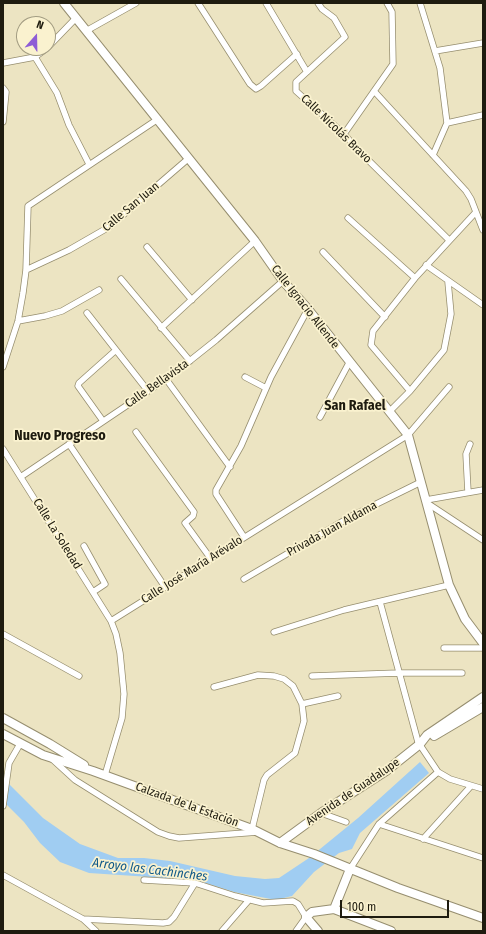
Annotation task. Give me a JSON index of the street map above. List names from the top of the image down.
{
  "streets": {
    "street": [
      "Calle Nicolás Bravo",
      "Calle San Juan",
      "Calle Ignacio Allende",
      "Calle Bellavista",
      "Privada Juan Aldama",
      "Calle La Soledad",
      "Calle José María Arévalo",
      "Avenida de Guadalupe",
      "Calzada de la Estación"
    ]
  },
  "crossings": [
    ["Calle San Juan", "Calle Ignacio Allende"],
    ["Calle Ignacio Allende", "Calle Bellavista"],
    ["Calle Ignacio Allende", "Privada Juan Aldama"],
    ["Calle Ignacio Allende", "Calle José María Arévalo"],
    ["Calle Bellavista", "Calle La Soledad"],
    ["Calle La Soledad", "Calle José María Arévalo"],
    ["Avenida de Guadalupe", "Calzada de la Estación"]
  ],
  "districts": ["San Rafael", "Nuevo Progreso"],
  "water": ["Arroyo las Cachinches"],
  "scale_bar": "100 m",
  "north": "top"
}
